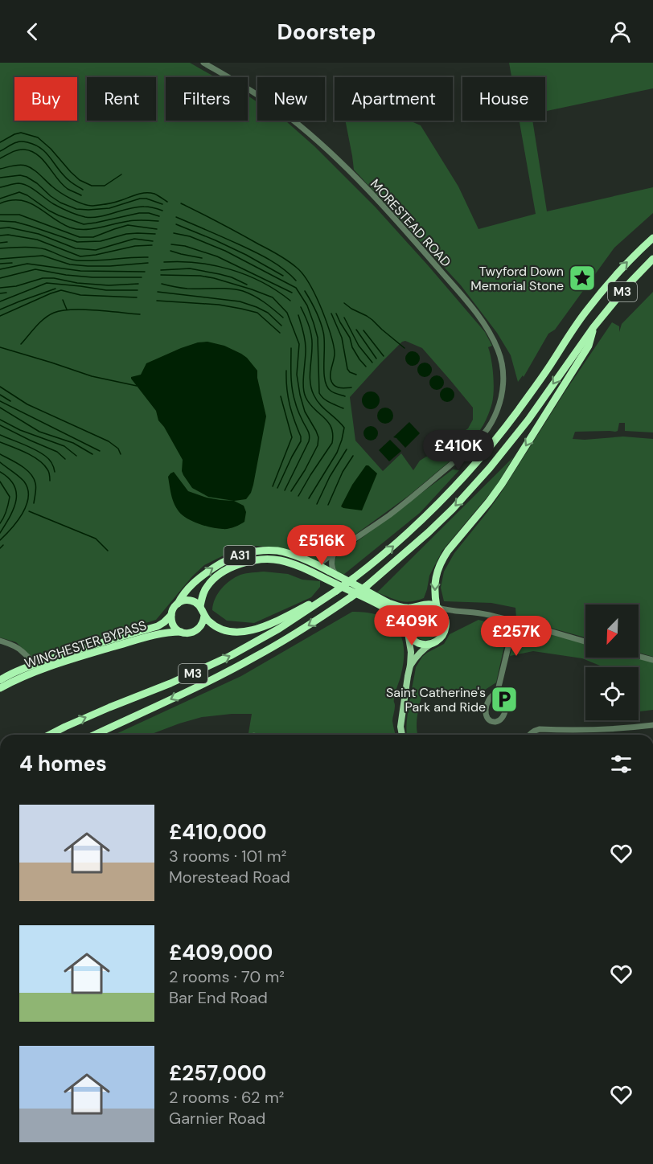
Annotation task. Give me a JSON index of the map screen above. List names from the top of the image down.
{
  "streets": {
    "highway": ["M3", "A31", "WINCHESTER BYPASS"],
    "street": ["MORESTEAD ROAD"]
  },
  "crossings": [
    ["MORESTEAD ROAD", "A31"],
    ["M3", "A31"],
    ["M3", "WINCHESTER BYPASS"],
    ["A31", "WINCHESTER BYPASS"]
  ],
  "places": {
    "place": ["Twyford Down Memorial Stone"],
    "parking": ["Saint Catherine's Park and Ride"]
  },
  "north": "bottom left",
  "page": {
    "header": "Doorstep",
    "chip": [
      "Buy",
      "Rent",
      "Filters",
      "New",
      "Apartment",
      "House"
    ],
    "price": [
      "£410K",
      "£516K",
      "£409K",
      "£257K"
    ],
    "heading": "4 homes",
    "list": [
      {
        "name": "£410,000",
        "note": "3 rooms · 101 m² · Morestead Road"
      },
      {
        "name": "£409,000",
        "note": "2 rooms · 70 m² · Bar End Road"
      },
      {
        "name": "£257,000",
        "note": "2 rooms · 62 m² · Garnier Road"
      }
    ]
  }
}
